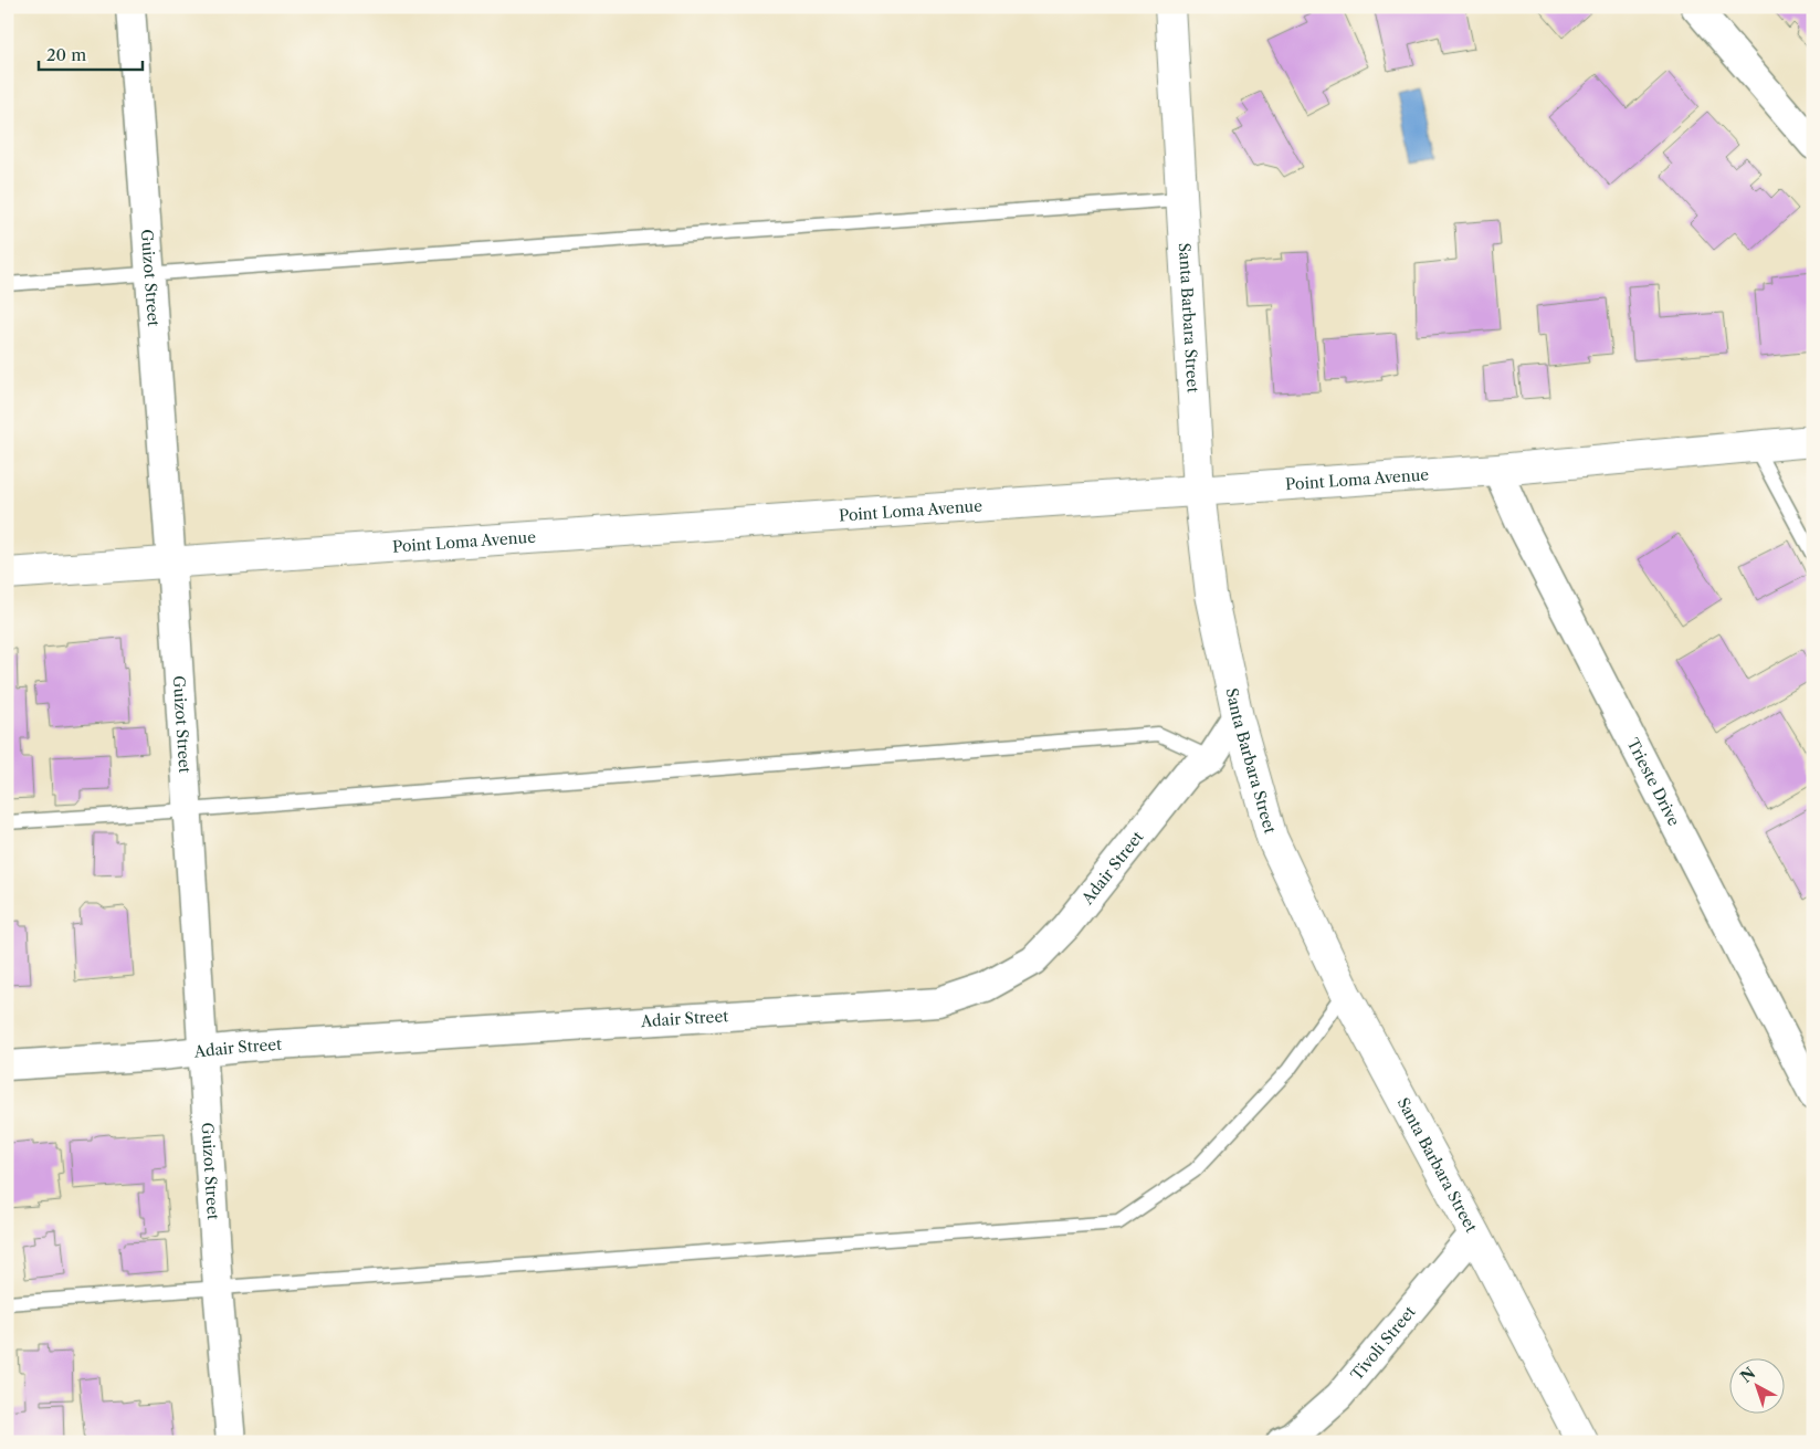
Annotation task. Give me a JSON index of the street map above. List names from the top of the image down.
{
  "streets": {
    "main road": ["Santa Barbara Street", "Point Loma Avenue"],
    "street": [
      "Guizot Street",
      "Trieste Drive",
      "Adair Street",
      "Tivoli Street"
    ]
  },
  "crossings": [
    ["Guizot Street", "Point Loma Avenue"],
    ["Guizot Street", "Adair Street"],
    ["Santa Barbara Street", "Point Loma Avenue"],
    ["Santa Barbara Street", "Adair Street"],
    ["Santa Barbara Street", "Tivoli Street"],
    ["Point Loma Avenue", "Trieste Drive"]
  ],
  "scale_bar": "20 m",
  "north": "top left"
}
